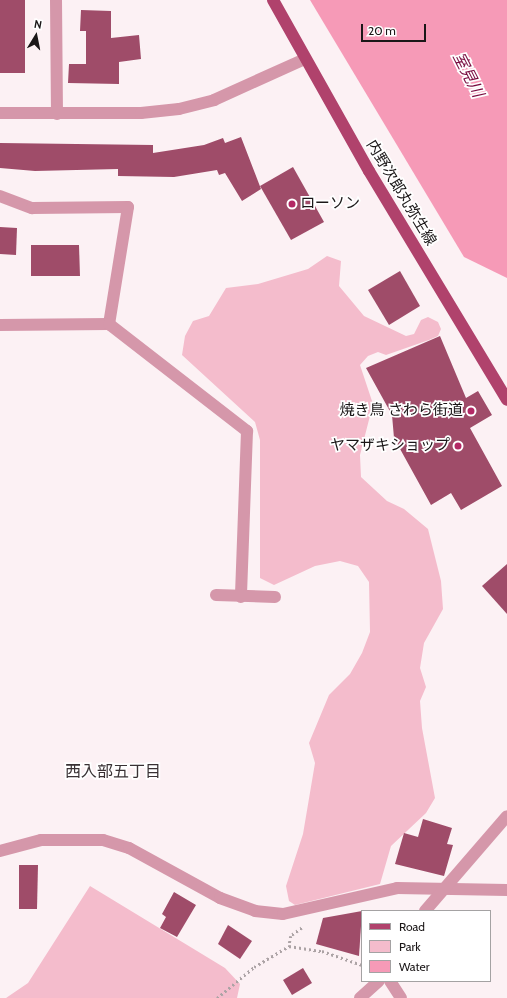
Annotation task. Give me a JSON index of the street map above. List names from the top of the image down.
{
  "streets": {
    "main road": ["内野次郎丸弥生線"]
  },
  "districts": ["西入部五丁目"],
  "water": ["室見川"],
  "places": ["ローソン", "焼き鳥 さわら街道", "ヤマザキショップ"],
  "legend": ["Road", "Park", "Water"],
  "scale_bar": "20 m",
  "north": "top"
}
